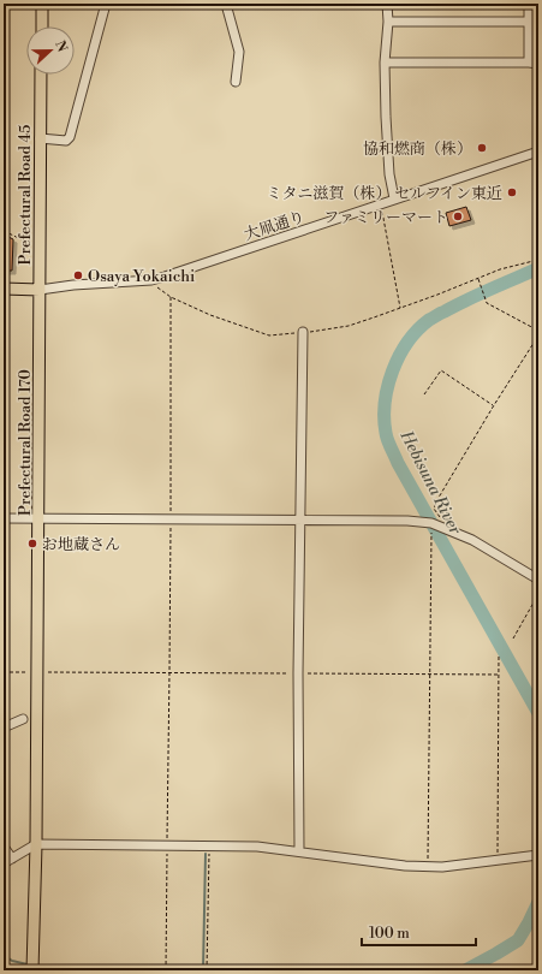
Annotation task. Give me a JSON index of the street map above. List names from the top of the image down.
{
  "streets": {
    "main road": ["Prefectural Road 45", "Prefectural Road 170"],
    "street": ["大凧通り"]
  },
  "crossings": [
    ["Prefectural Road 45", "大凧通り"],
    ["Prefectural Road 45", "Prefectural Road 170"],
    ["大凧通り", "Prefectural Road 170"]
  ],
  "water": ["Hebisuna River"],
  "places": [
    "協和燃商（株）",
    "ミタニ滋賀（株） セルフイン東近",
    "ファミリーマート",
    "Osaya Yokaichi",
    "お地蔵さん"
  ],
  "scale_bar": "100 m",
  "north": "right"
}
